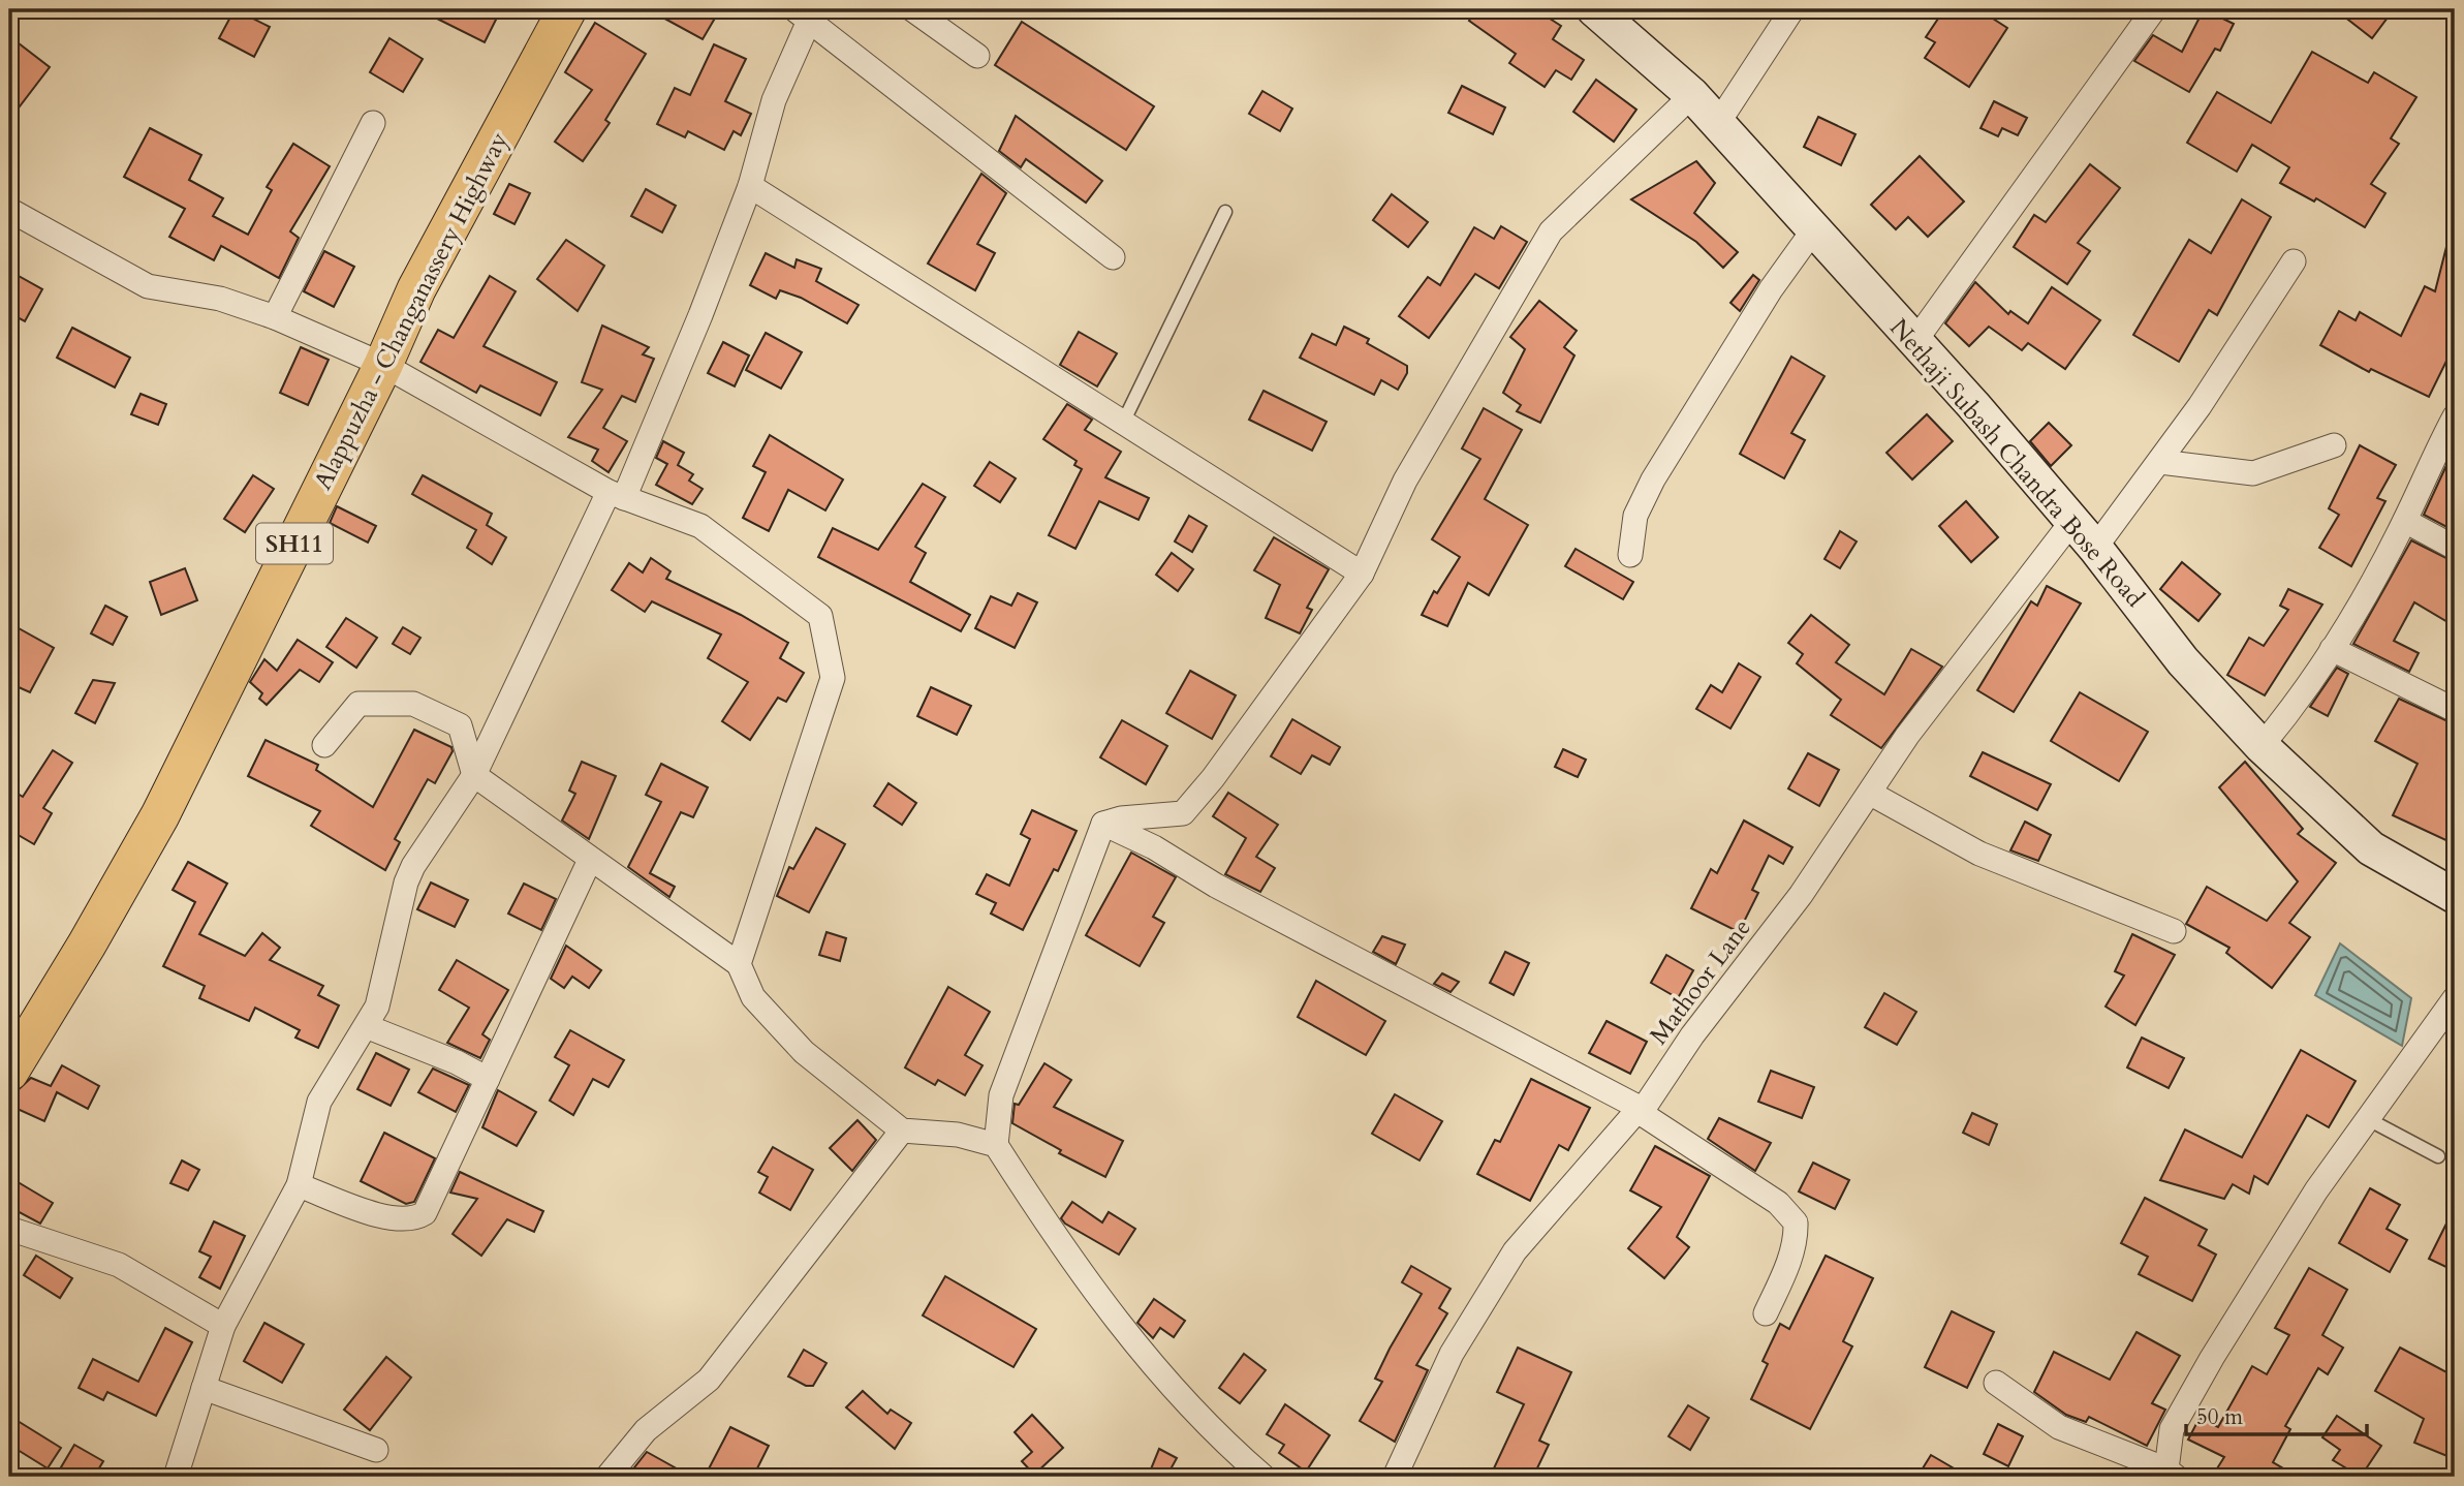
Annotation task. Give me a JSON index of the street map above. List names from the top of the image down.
{
  "streets": {
    "main road": ["Alappuzha - Changanassery Highway", "Nethaji Subash Chandra Bose Road", "SH11"],
    "street": ["Mathoor Lane"]
  },
  "crossings": [
    ["Nethaji Subash Chandra Bose Road", "Mathoor Lane"]
  ],
  "scale_bar": "50 m"
}
